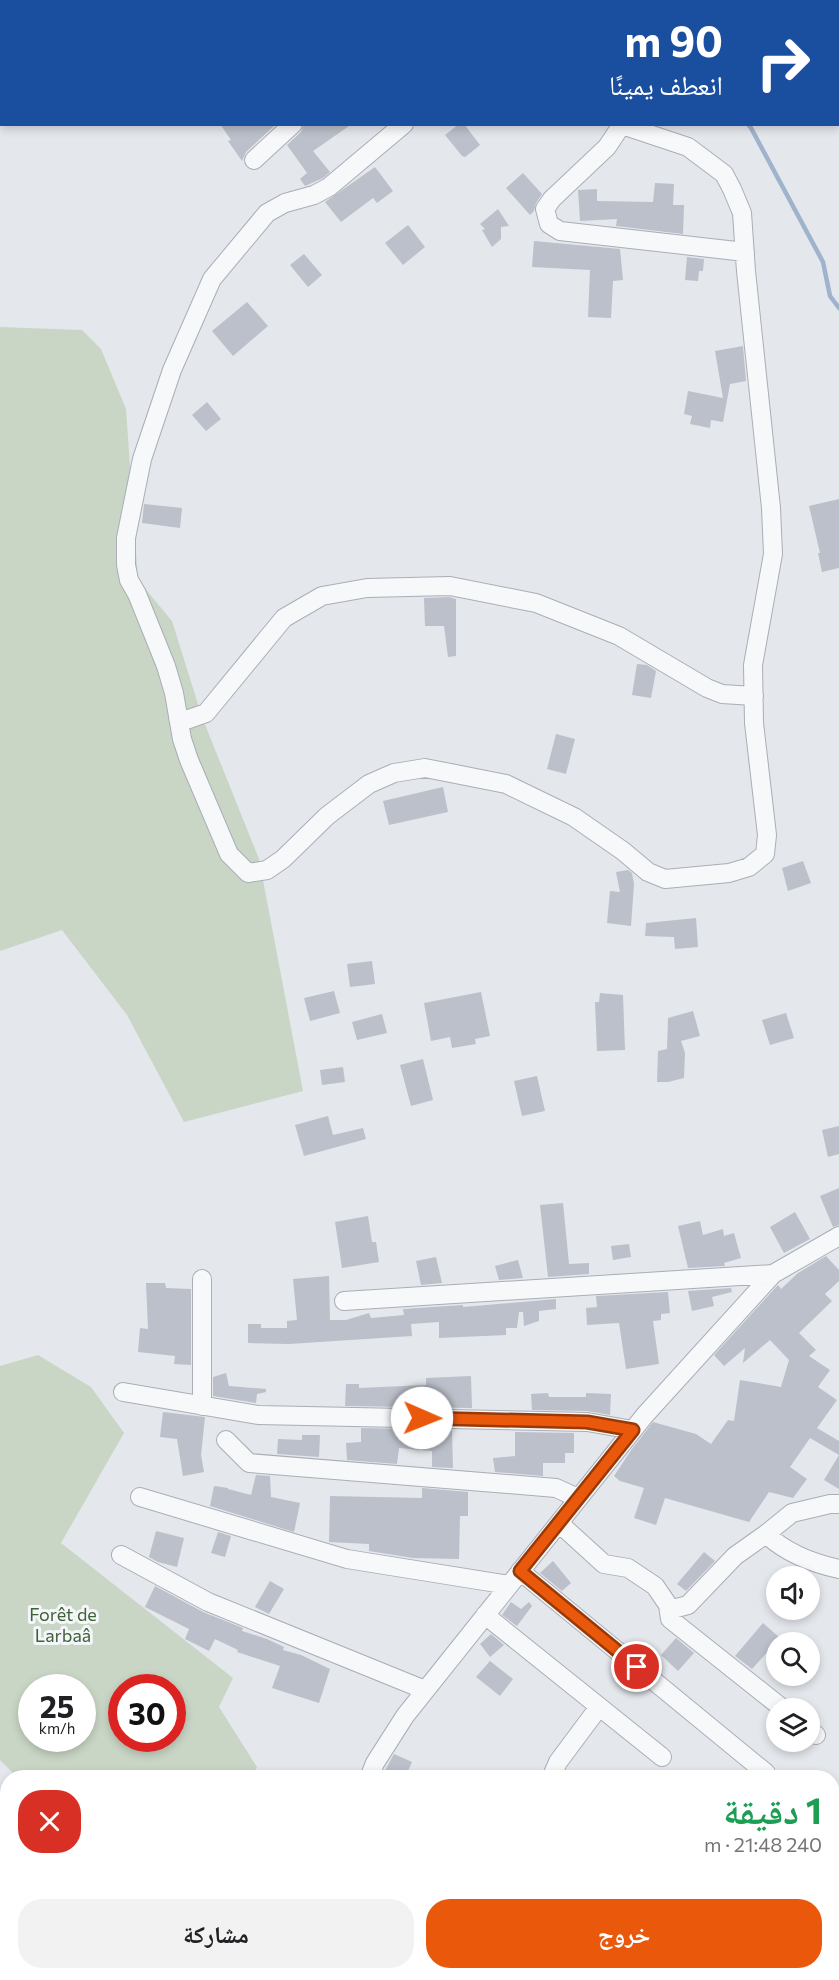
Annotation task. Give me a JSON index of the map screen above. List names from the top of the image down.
{
  "parks": ["Forêt de Larbaâ"],
  "page": {
    "turn": ["90 m", "انعطف يمينًا"],
    "speed": "25 km/h",
    "limit": "30",
    "heading": ["1 دقيقة", "240 m · 21:48"],
    "buttons": ["خروج", "مشاركة"]
  }
}
